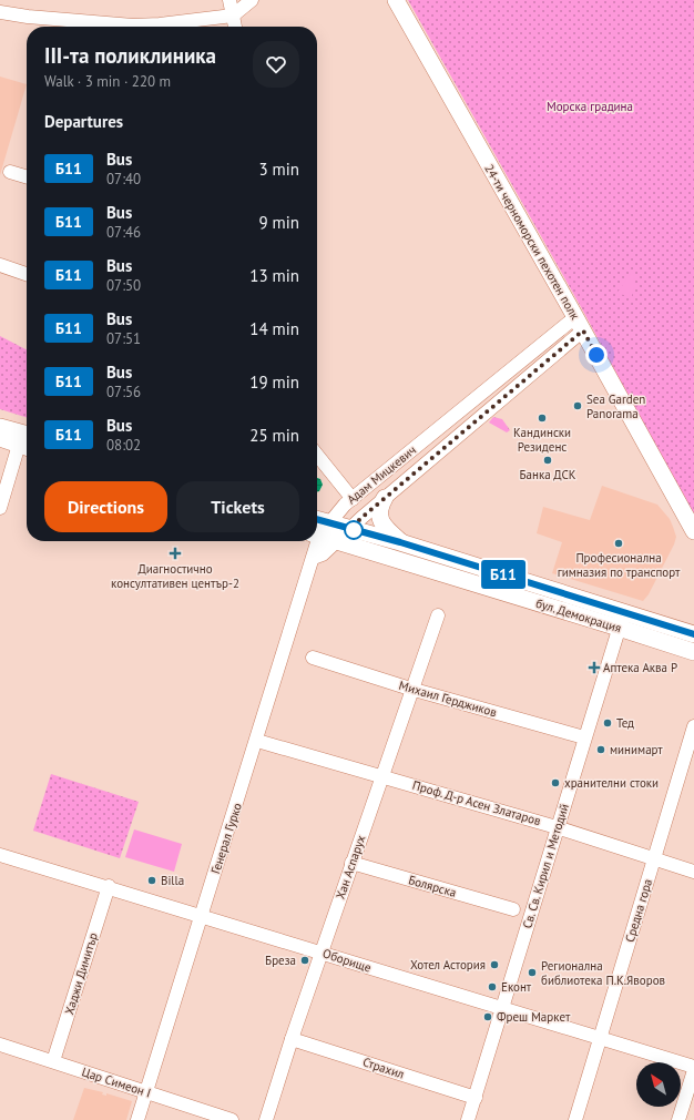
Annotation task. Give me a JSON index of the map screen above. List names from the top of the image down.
{
  "streets": {
    "main road": ["24-ти черноморски пехотен полк", "бул. Демокрация"],
    "street": [
      "Адам Мицкевич",
      "Михаил Герджиков",
      "Проф. Д-р Асен Златаров",
      "Генерал Гурко",
      "Св. Св. Кирил и Методий",
      "Хан Аспарух",
      "Болярска",
      "Средна гора",
      "Оборище",
      "Хаджи Димитър",
      "Страхил",
      "Цар Симеон I"
    ]
  },
  "crossings": [
    ["24-ти черноморски пехотен полк", "Адам Мицкевич"],
    ["Адам Мицкевич", "бул. Демокрация"],
    ["Адам Мицкевич", "Генерал Гурко"],
    ["бул. Демокрация", "Св. Св. Кирил и Методий"],
    ["Михаил Герджиков", "Св. Св. Кирил и Методий"],
    ["Михаил Герджиков", "Хан Аспарух"],
    ["Проф. Д-р Асен Златаров", "Генерал Гурко"],
    ["Проф. Д-р Асен Златаров", "Св. Св. Кирил и Методий"],
    ["Проф. Д-р Асен Златаров", "Хан Аспарух"],
    ["Проф. Д-р Асен Златаров", "Средна гора"],
    ["Генерал Гурко", "Оборище"],
    ["Генерал Гурко", "Цар Симеон I"],
    ["Св. Св. Кирил и Методий", "Оборище"],
    ["Св. Св. Кирил и Методий", "Страхил"],
    ["Хан Аспарух", "Болярска"],
    ["Хан Аспарух", "Оборище"],
    ["Хан Аспарух", "Страхил"],
    ["Средна гора", "Оборище"],
    ["Оборище", "Хаджи Димитър"],
    ["Хаджи Димитър", "Цар Симеон I"]
  ],
  "parks": ["Морска градина"],
  "places": {
    "other": [
      "Sea Garden Panorama",
      "Кандински Резиденс",
      "Банка ДСК",
      "Професионална гимназия по транспорт",
      "Тед",
      "минимарт",
      "хранителни стоки",
      "Billa",
      "Бреза",
      "Хотел Астория",
      "Регионална библиотека П.К.Яворов",
      "Еконт",
      "Фреш Маркет"
    ],
    "health": ["Диагностично консултативен център-2", "Аптека Аква Р"]
  },
  "lines": ["bus line Б11"],
  "north": "top left",
  "page": {
    "on_map": "Б11",
    "heading": [
      ["III-та поликлиника", "Walk · 3 min · 220 m"],
      "Departures"
    ],
    "list": [
      {
        "mark": "Б11",
        "name": "Bus",
        "note": "07:40",
        "value": "3 min"
      },
      {
        "mark": "Б11",
        "name": "Bus",
        "note": "07:46",
        "value": "9 min"
      },
      {
        "mark": "Б11",
        "name": "Bus",
        "note": "07:50",
        "value": "13 min"
      },
      {
        "mark": "Б11",
        "name": "Bus",
        "note": "07:51",
        "value": "14 min"
      },
      {
        "mark": "Б11",
        "name": "Bus",
        "note": "07:56",
        "value": "19 min"
      },
      {
        "mark": "Б11",
        "name": "Bus",
        "note": "08:02",
        "value": "25 min"
      }
    ],
    "buttons": ["Directions", "Tickets"]
  }
}
